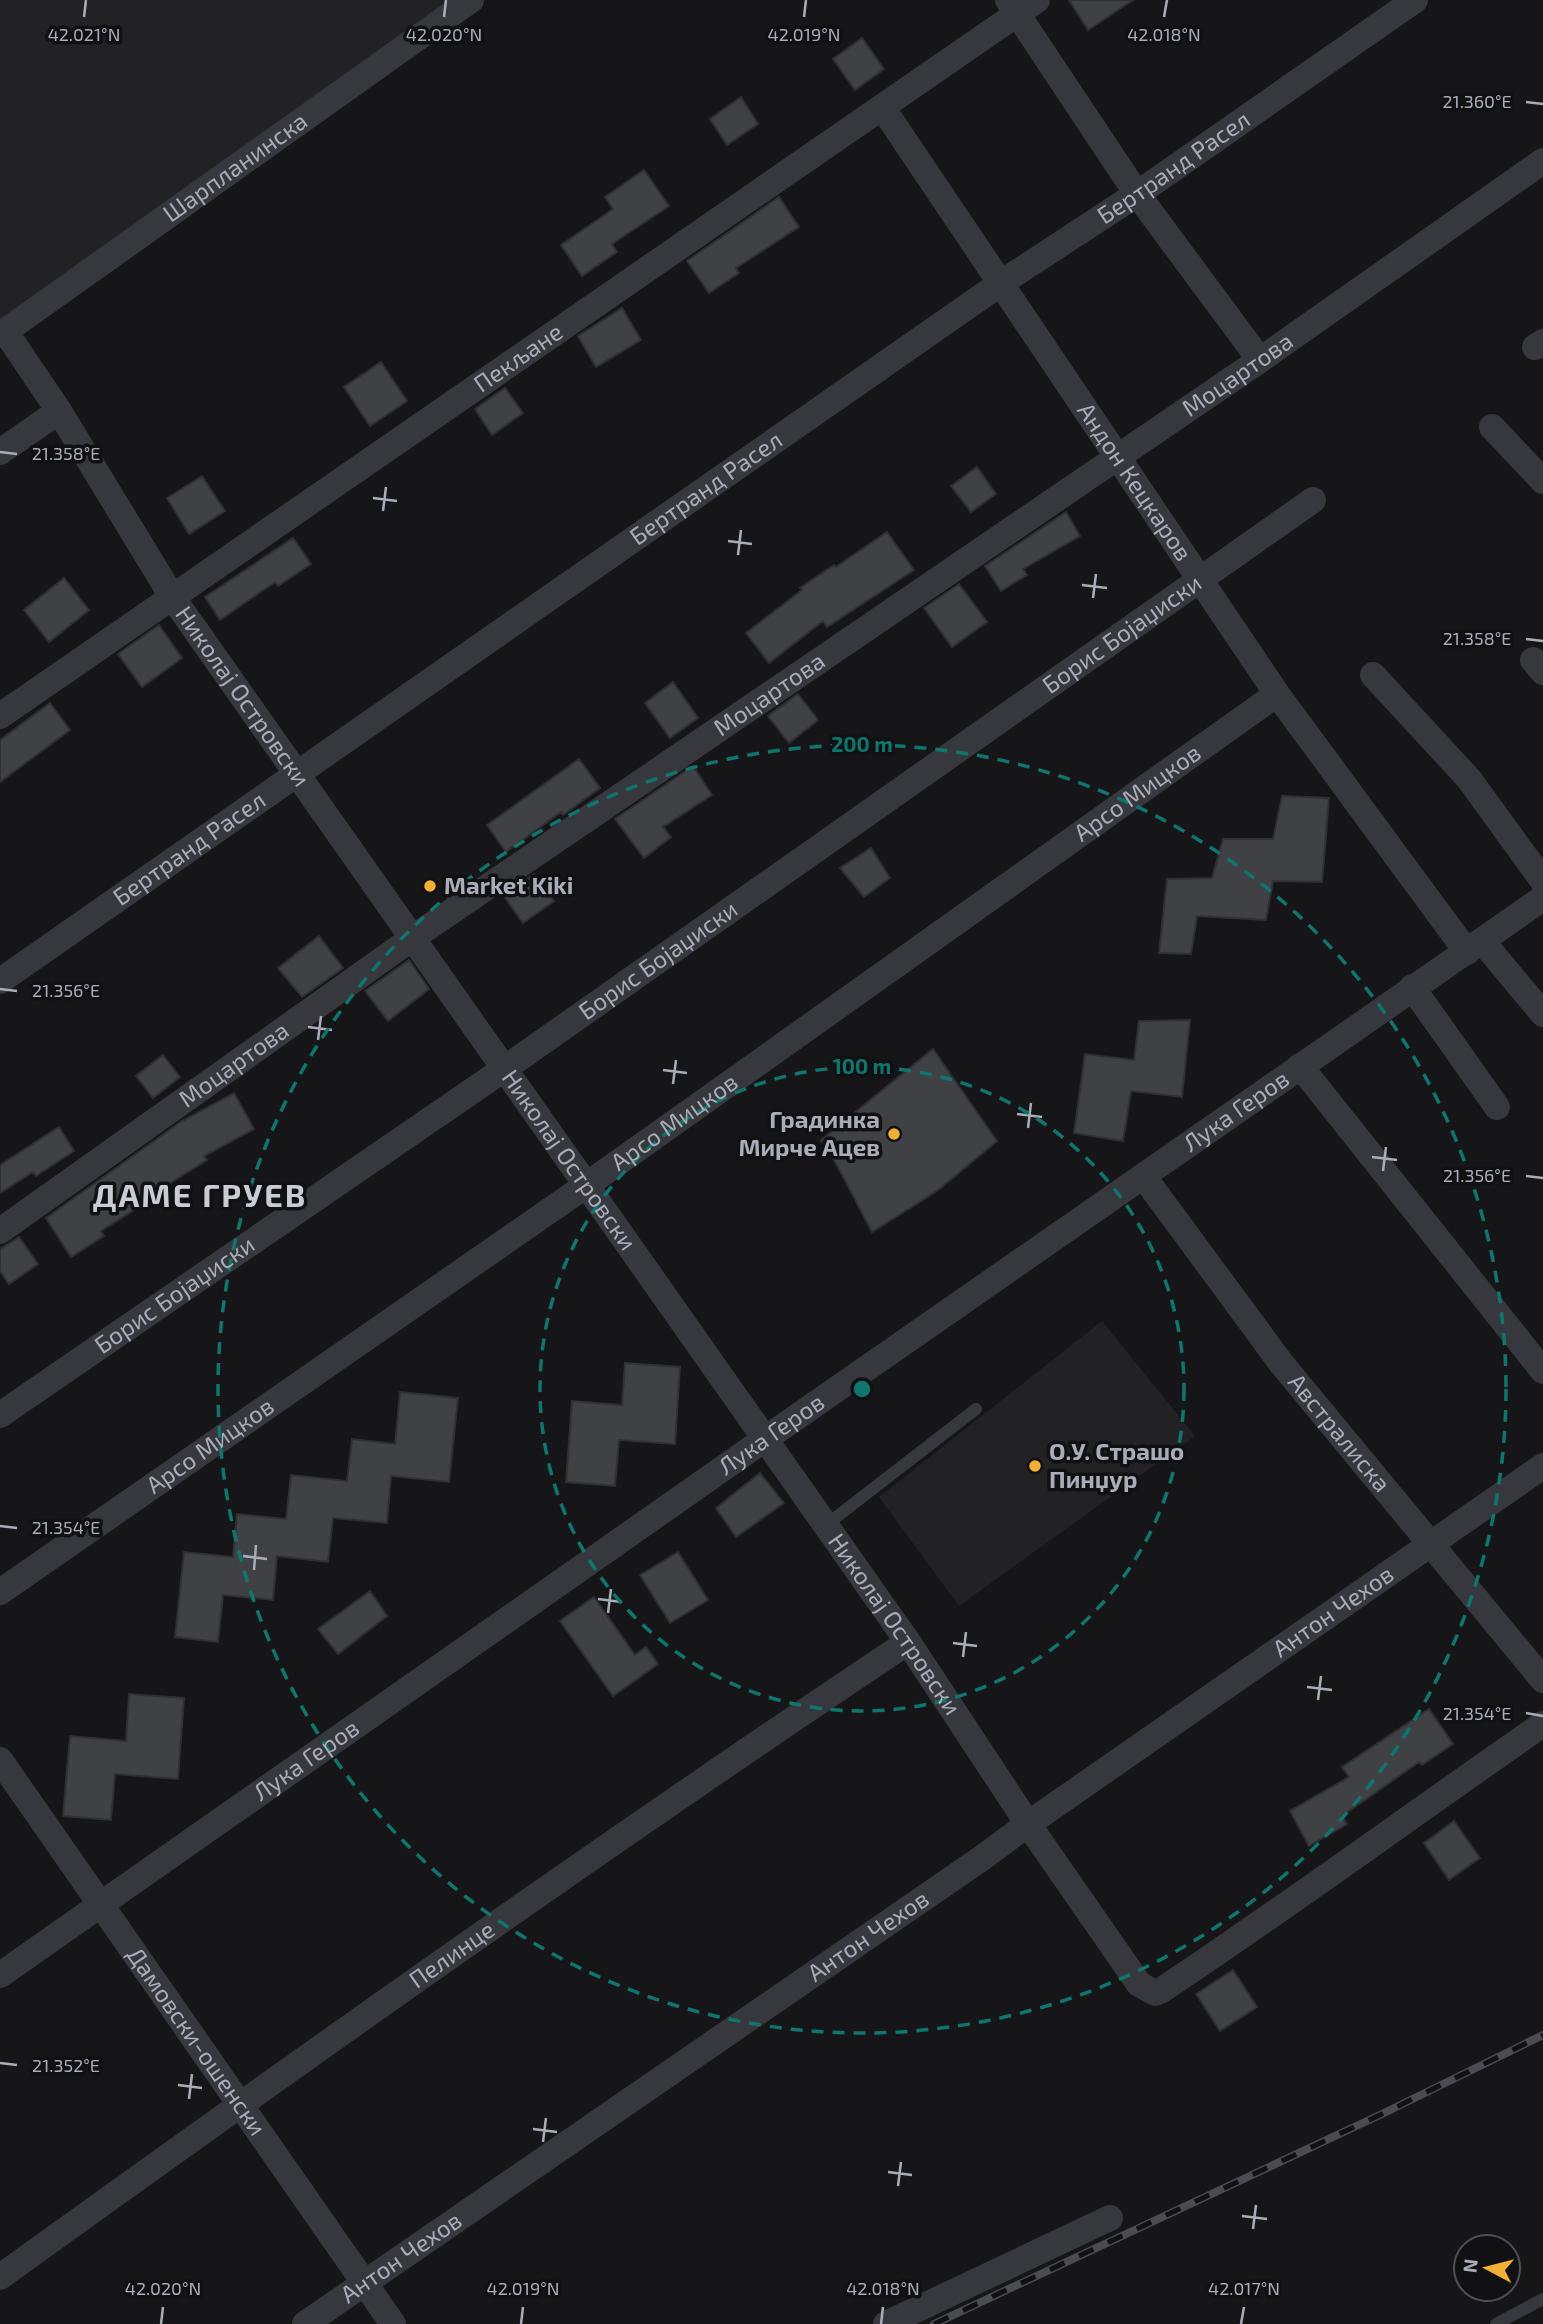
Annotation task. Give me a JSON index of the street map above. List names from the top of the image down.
{
  "streets": {
    "street": [
      "Шарпланинска",
      "Бертранд Расел",
      "Пекљане",
      "Моцартова",
      "Андон Кецкаров",
      "Борис Бојаџиски",
      "Николај Островски",
      "Арсо Мицков",
      "Лука Геров",
      "Австралиска",
      "Антон Чехов",
      "Пелинце",
      "Дамовски-ошенски"
    ]
  },
  "crossings": [
    ["Шарпланинска", "Николај Островски"],
    ["Бертранд Расел", "Андон Кецкаров"],
    ["Бертранд Расел", "Николај Островски"],
    ["Пекљане", "Андон Кецкаров"],
    ["Пекљане", "Николај Островски"],
    ["Моцартова", "Андон Кецкаров"],
    ["Моцартова", "Николај Островски"],
    ["Андон Кецкаров", "Борис Бојаџиски"],
    ["Андон Кецкаров", "Арсо Мицков"],
    ["Андон Кецкаров", "Лука Геров"],
    ["Борис Бојаџиски", "Николај Островски"],
    ["Николај Островски", "Арсо Мицков"],
    ["Николај Островски", "Лука Геров"],
    ["Николај Островски", "Антон Чехов"],
    ["Николај Островски", "Пелинце"],
    ["Лука Геров", "Австралиска"],
    ["Лука Геров", "Дамовски-ошенски"],
    ["Австралиска", "Антон Чехов"],
    ["Антон Чехов", "Дамовски-ошенски"],
    ["Пелинце", "Дамовски-ошенски"]
  ],
  "districts": ["ДАМЕ ГРУЕВ"],
  "places": ["Market Kiki", "Градинка Мирче Ацев", "О.У. Страшо Пинџур"],
  "north": "left",
  "coordinates": [
    "42.021°N",
    "42.020°N",
    "42.019°N",
    "42.018°N",
    "21.360°E",
    "21.358°E",
    "21.356°E",
    "21.354°E",
    "21.352°E",
    "42.017°N"
  ],
  "rings": ["200 m", "100 m"]
}
